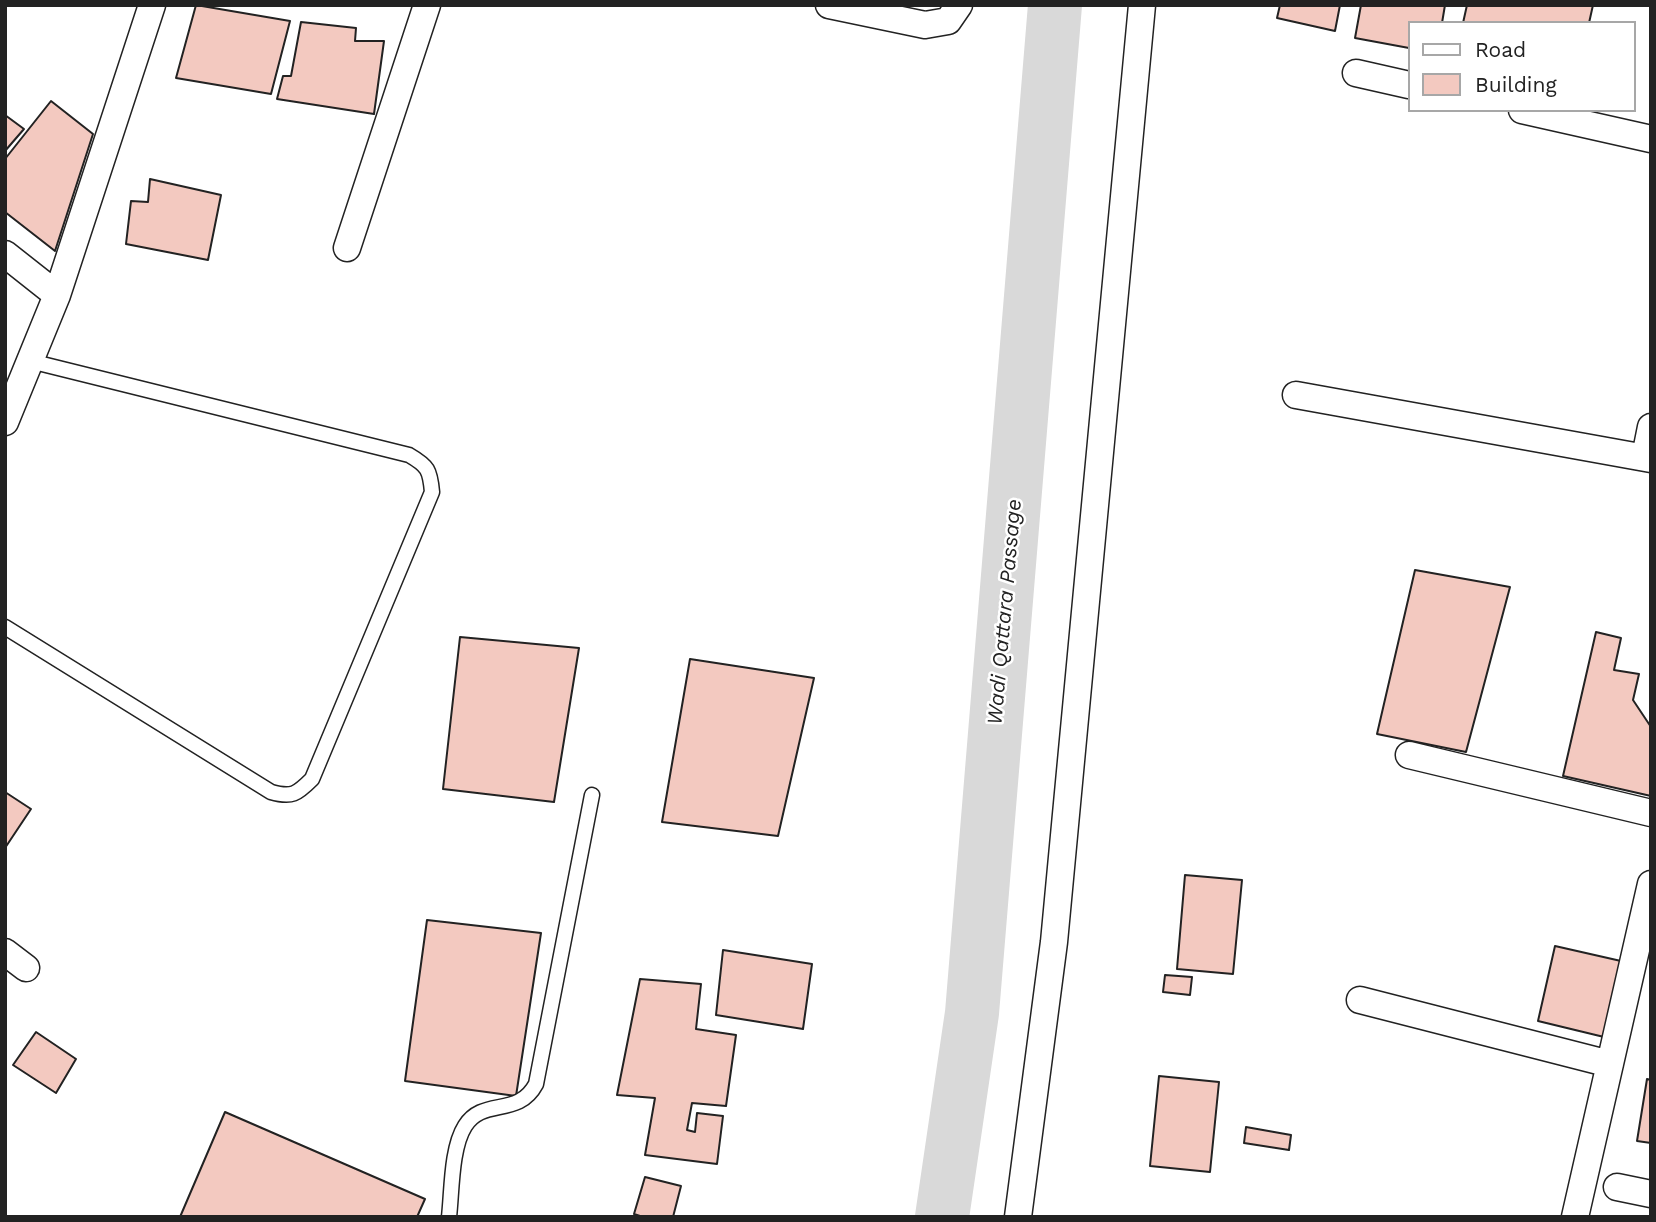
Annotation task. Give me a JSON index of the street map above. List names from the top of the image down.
{
  "water": ["Wadi Qattara Passage"],
  "legend": ["Road", "Building"]
}
